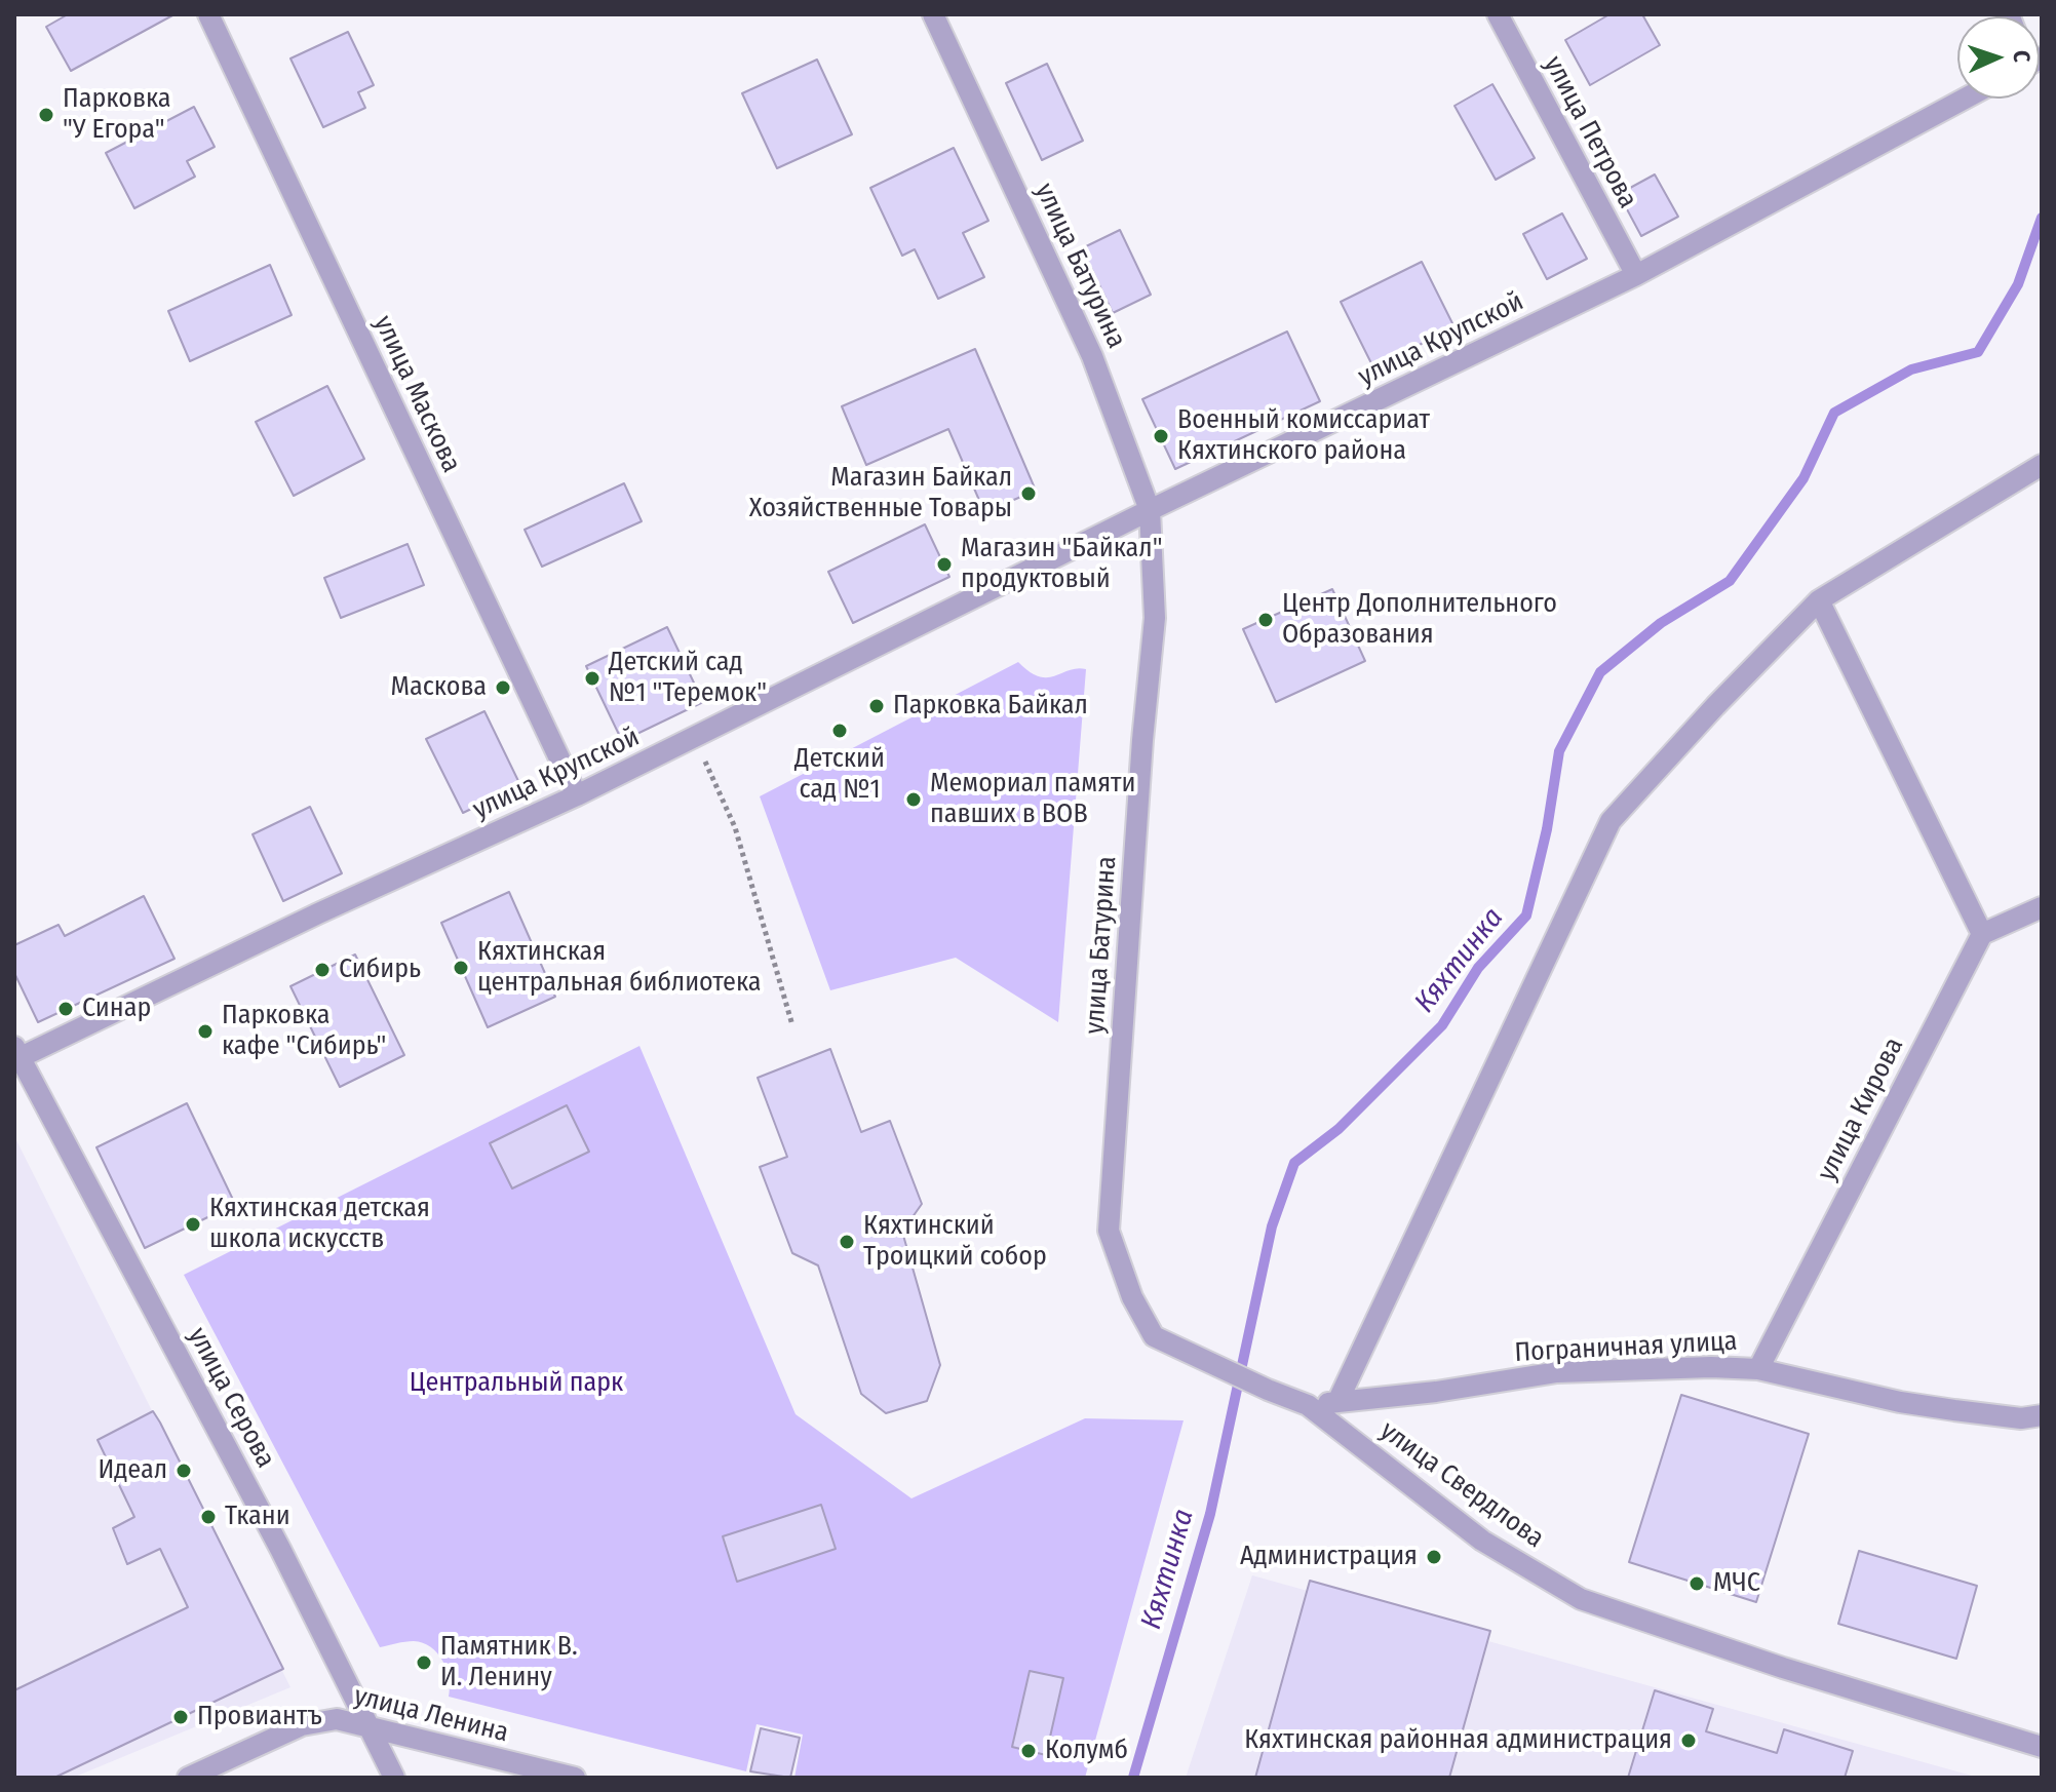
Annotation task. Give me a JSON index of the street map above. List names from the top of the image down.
{
  "streets": {
    "street": [
      "улица Петрова",
      "улица Батурина",
      "улица Крупской",
      "улица Маскова",
      "улица Кирова",
      "Пограничная улица",
      "улица Серова",
      "улица Свердлова",
      "улица Ленина"
    ]
  },
  "crossings": [
    ["улица Петрова", "улица Крупской"],
    ["улица Батурина", "улица Крупской"],
    ["улица Батурина", "улица Свердлова"],
    ["улица Крупской", "улица Маскова"],
    ["улица Крупской", "улица Серова"],
    ["улица Кирова", "Пограничная улица"],
    ["Пограничная улица", "улица Свердлова"],
    ["улица Серова", "улица Ленина"]
  ],
  "water": ["Кяхтинка"],
  "parks": ["Центральный парк"],
  "places": [
    "Парковка \"У Егора\"",
    "Военный комиссариат Кяхтинского района",
    "Магазин Байкал Хозяйственные Товары",
    "Магазин \"Байкал\" продуктовый",
    "Центр Дополнительного Образования",
    "Детский сад №1 \"Теремок\"",
    "Маскова",
    "Парковка Байкал",
    "Детский сад №1",
    "Мемориал памяти павших в ВОВ",
    "Кяхтинская центральная библиотека",
    "Сибирь",
    "Синар",
    "Парковка кафе \"Сибирь\"",
    "Кяхтинская детская школа искусств",
    "Кяхтинский Троицкий собор",
    "Идеал",
    "Ткани",
    "Администрация",
    "МЧС",
    "Памятник В. И. Ленину",
    "Провиантъ",
    "Кяхтинская районная администрация",
    "Колумб"
  ],
  "north": "right"
}
